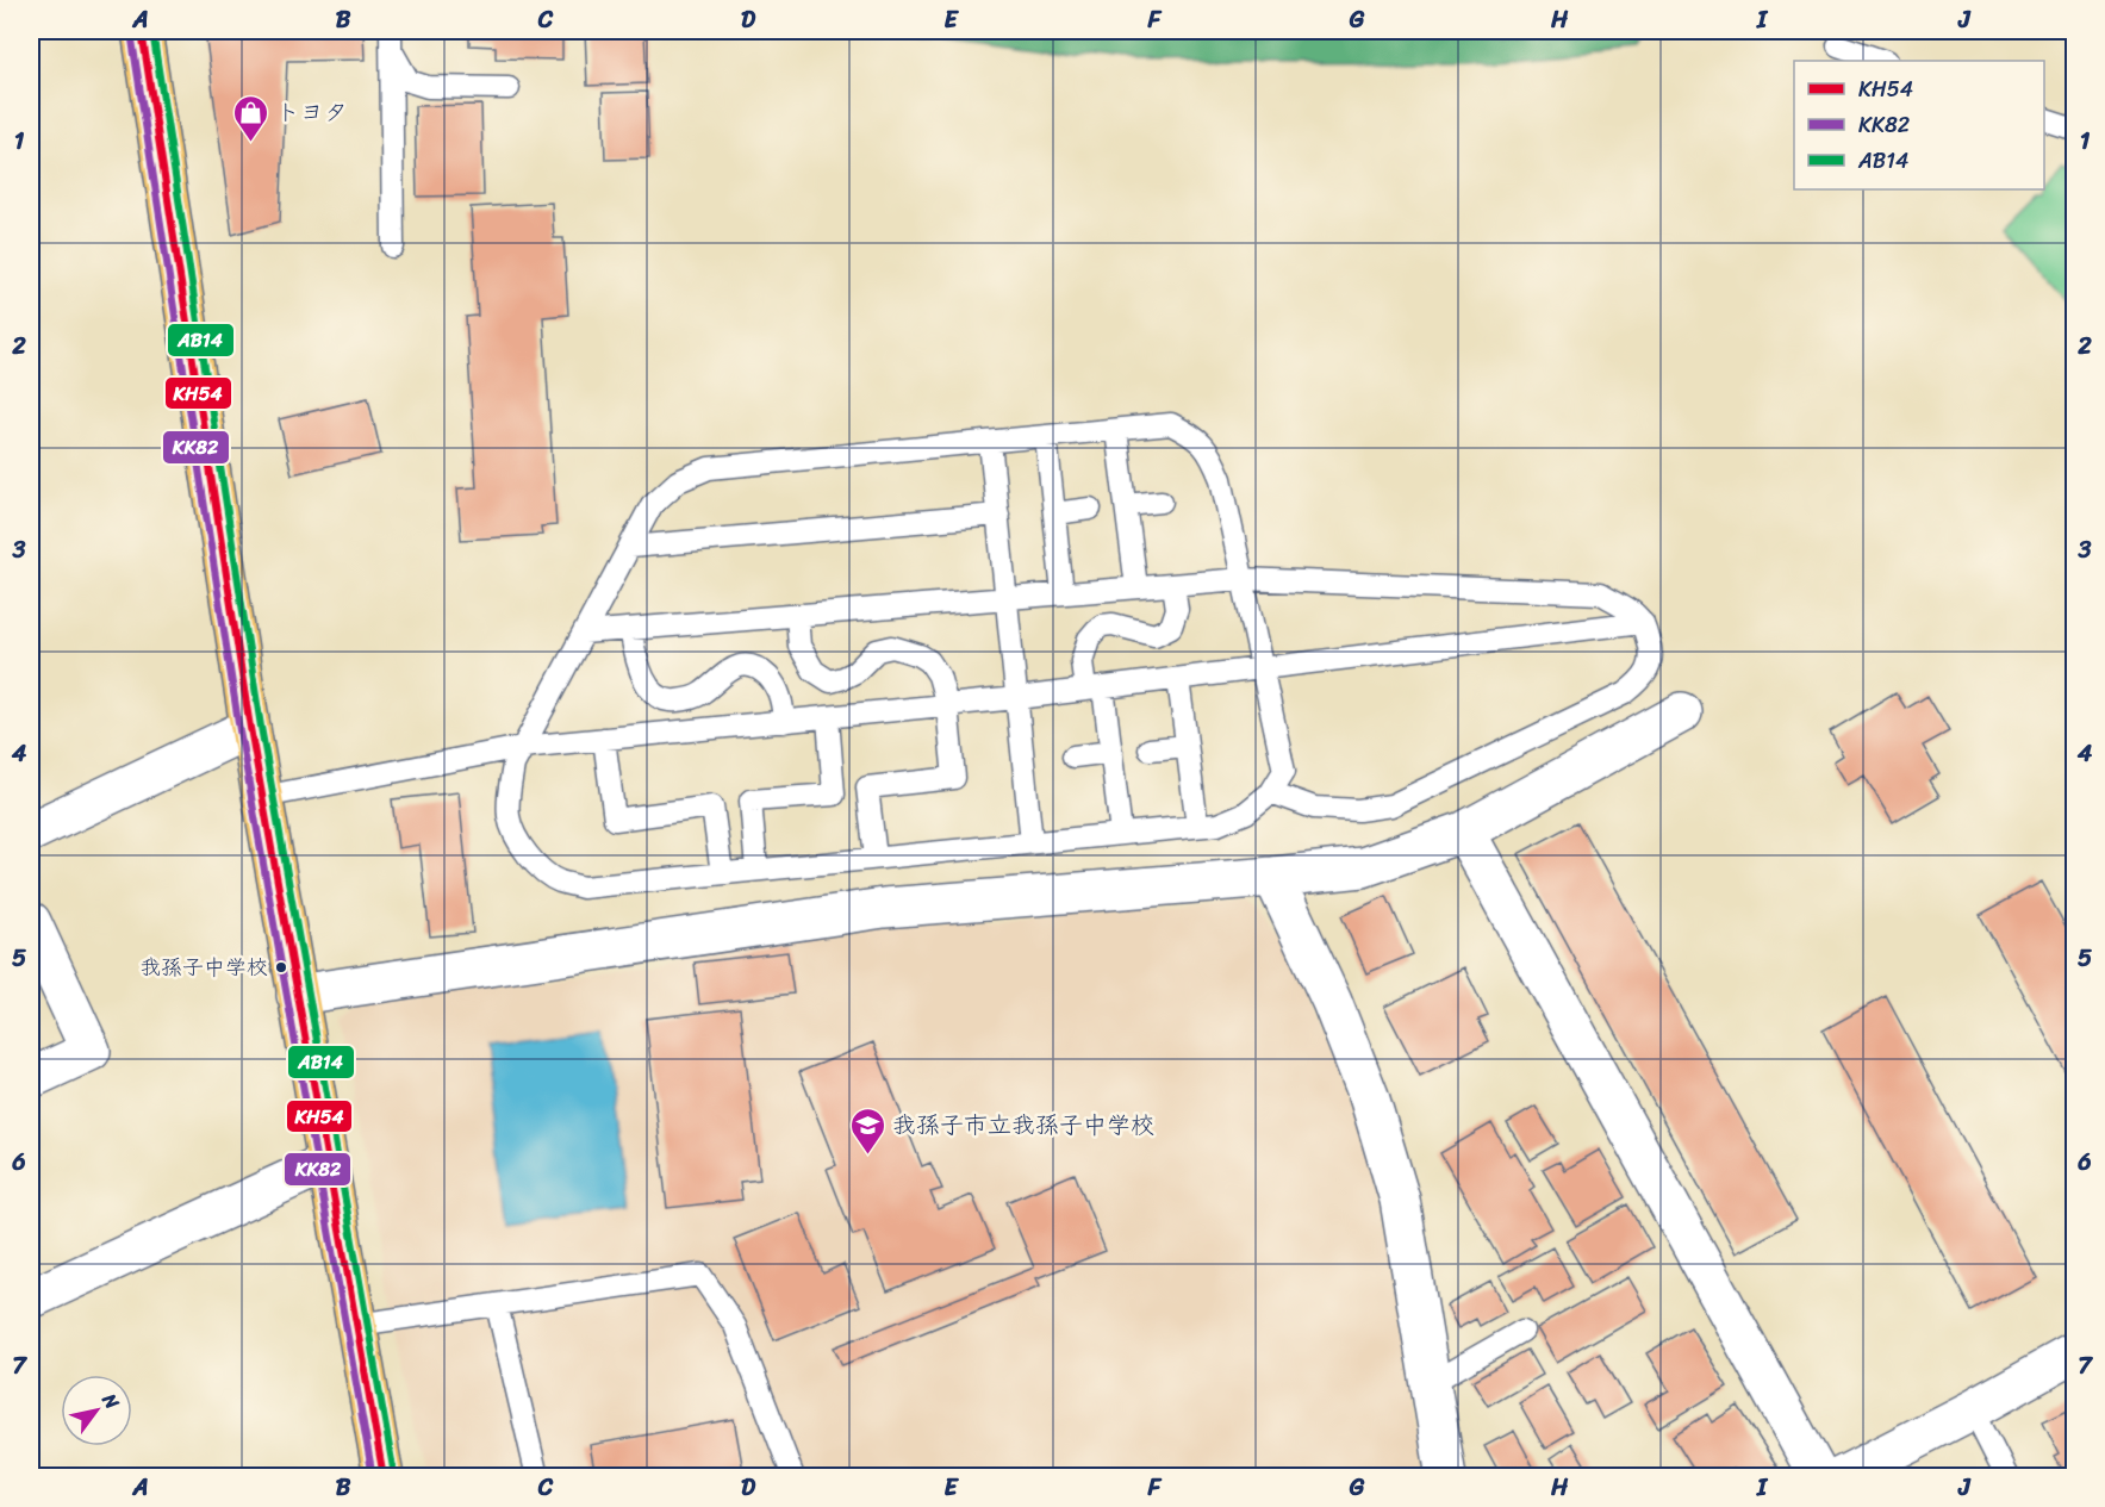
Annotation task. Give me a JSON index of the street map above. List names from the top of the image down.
{
  "places": {
    "shop": ["トヨタ"],
    "other": ["我孫子中学校"],
    "school or university": ["我孫子市立我孫子中学校"]
  },
  "lines": ["transit line KH54", "transit line AB14", "transit line KK82"],
  "legend": ["KH54", "KK82", "AB14"],
  "north": "top right",
  "grid": {
    "columns": [
      "A",
      "B",
      "C",
      "D",
      "E",
      "F",
      "G",
      "H",
      "I",
      "J"
    ],
    "rows": [
      "1",
      "2",
      "3",
      "4",
      "5",
      "6",
      "7"
    ]
  }
}
